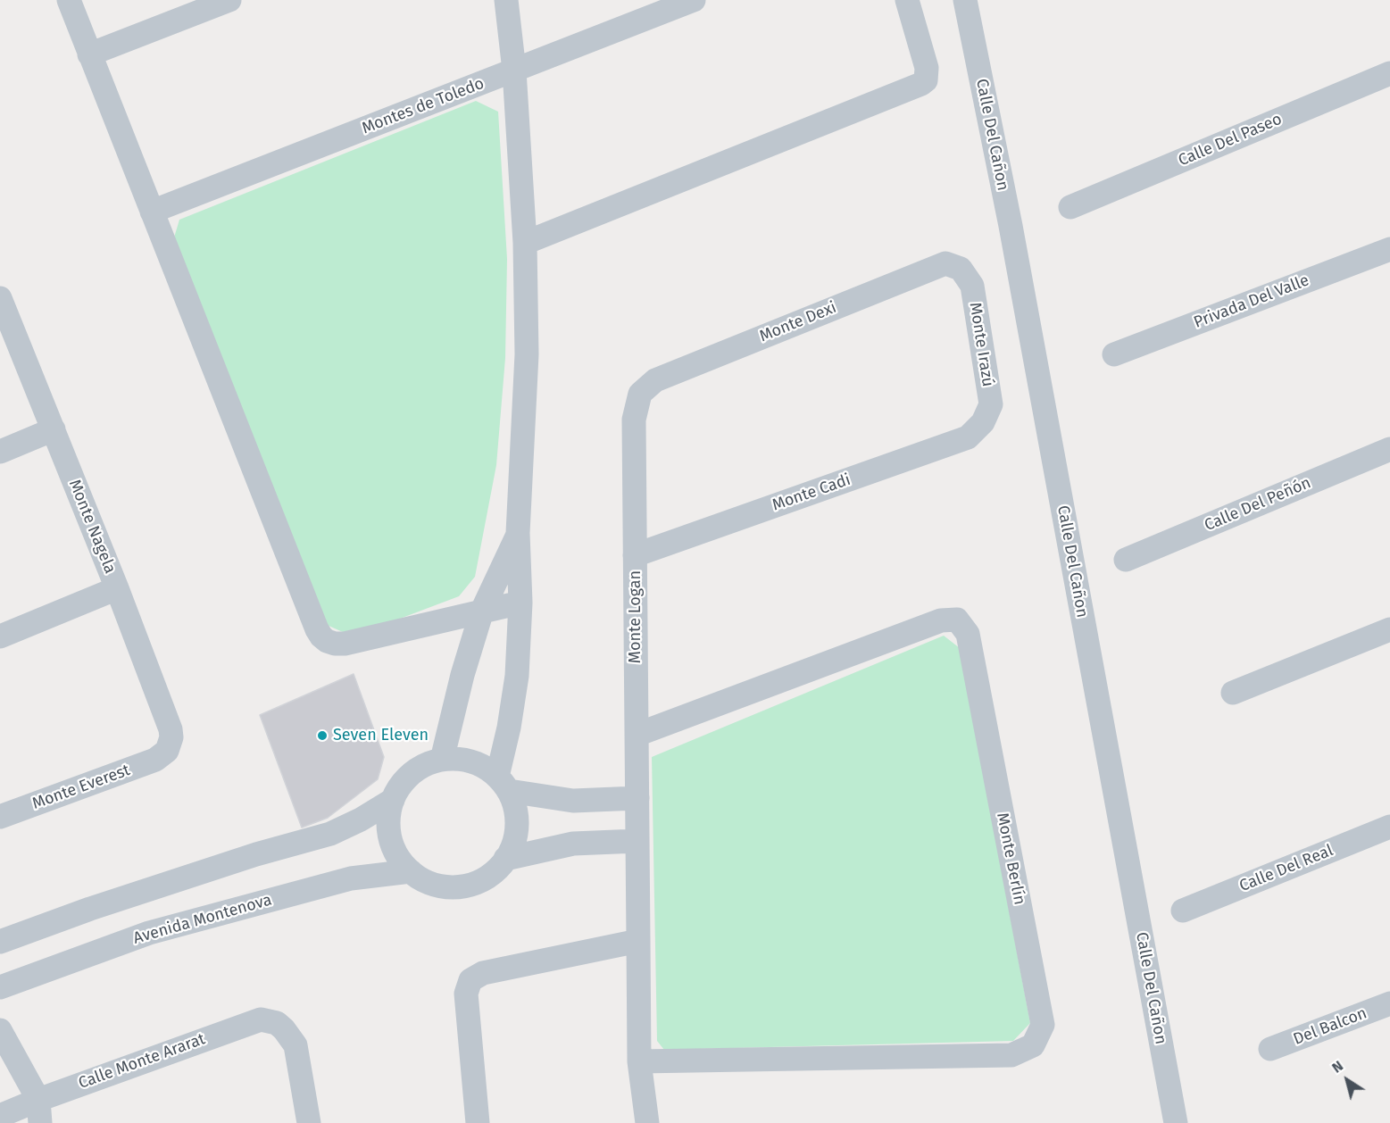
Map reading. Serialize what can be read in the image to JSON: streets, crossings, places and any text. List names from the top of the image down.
{
  "streets": {
    "street": [
      "Montes de Toledo",
      "Calle Del Cañon",
      "Calle Del Paseo",
      "Privada Del Valle",
      "Monte Dexi",
      "Monte Irazú",
      "Monte Cadi",
      "Calle Del Peñón",
      "Monte Nagela",
      "Monte Logan",
      "Monte Everest",
      "Monte Berlín",
      "Calle Del Real",
      "Avenida Montenova",
      "Del Balcon",
      "Calle Monte Ararat"
    ]
  },
  "crossings": [
    ["Monte Dexi", "Monte Irazú"],
    ["Monte Dexi", "Monte Logan"],
    ["Monte Irazú", "Monte Cadi"],
    ["Monte Cadi", "Monte Logan"],
    ["Monte Nagela", "Monte Everest"],
    ["Monte Logan", "Monte Berlín"]
  ],
  "places": ["Seven Eleven"],
  "north": "top left"
}
